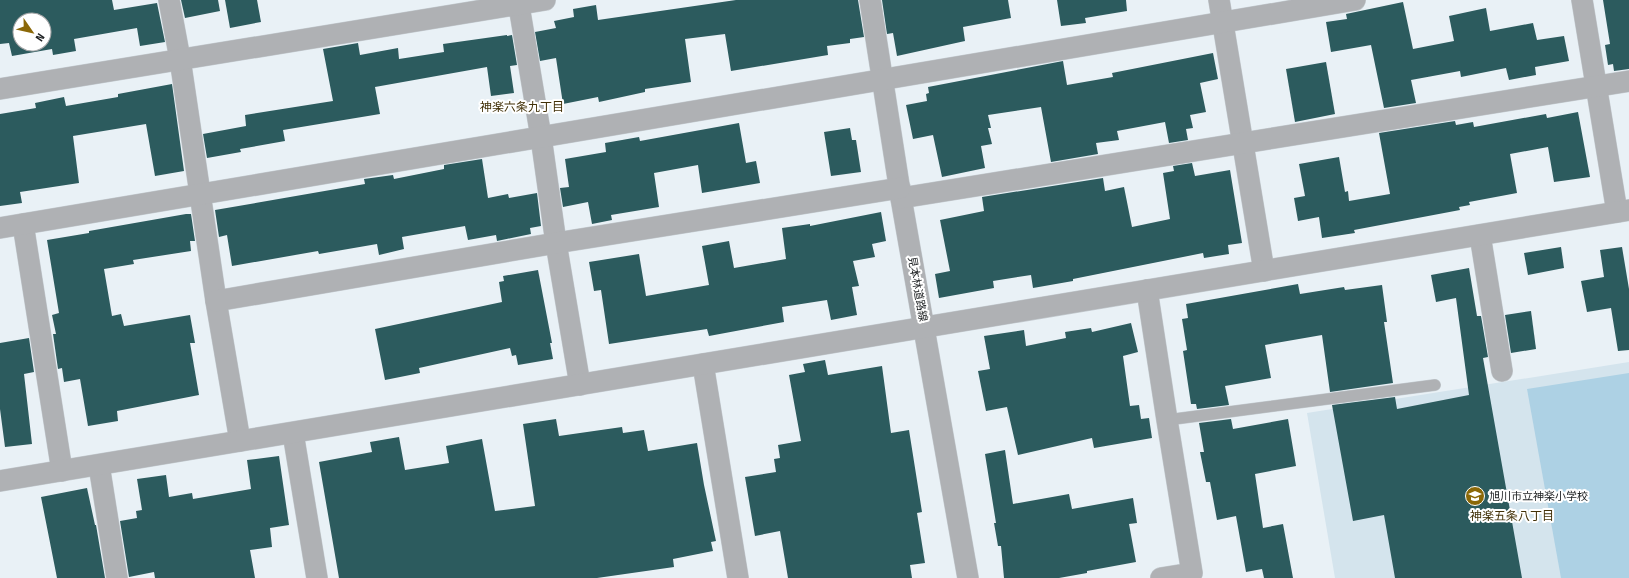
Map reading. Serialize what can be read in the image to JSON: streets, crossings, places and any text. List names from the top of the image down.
{
  "streets": {
    "street": ["見本林道路線"]
  },
  "districts": ["神楽六条九丁目", "神楽五条八丁目"],
  "places": {
    "school or university": ["旭川市立神楽小学校"]
  },
  "north": "bottom right"
}
